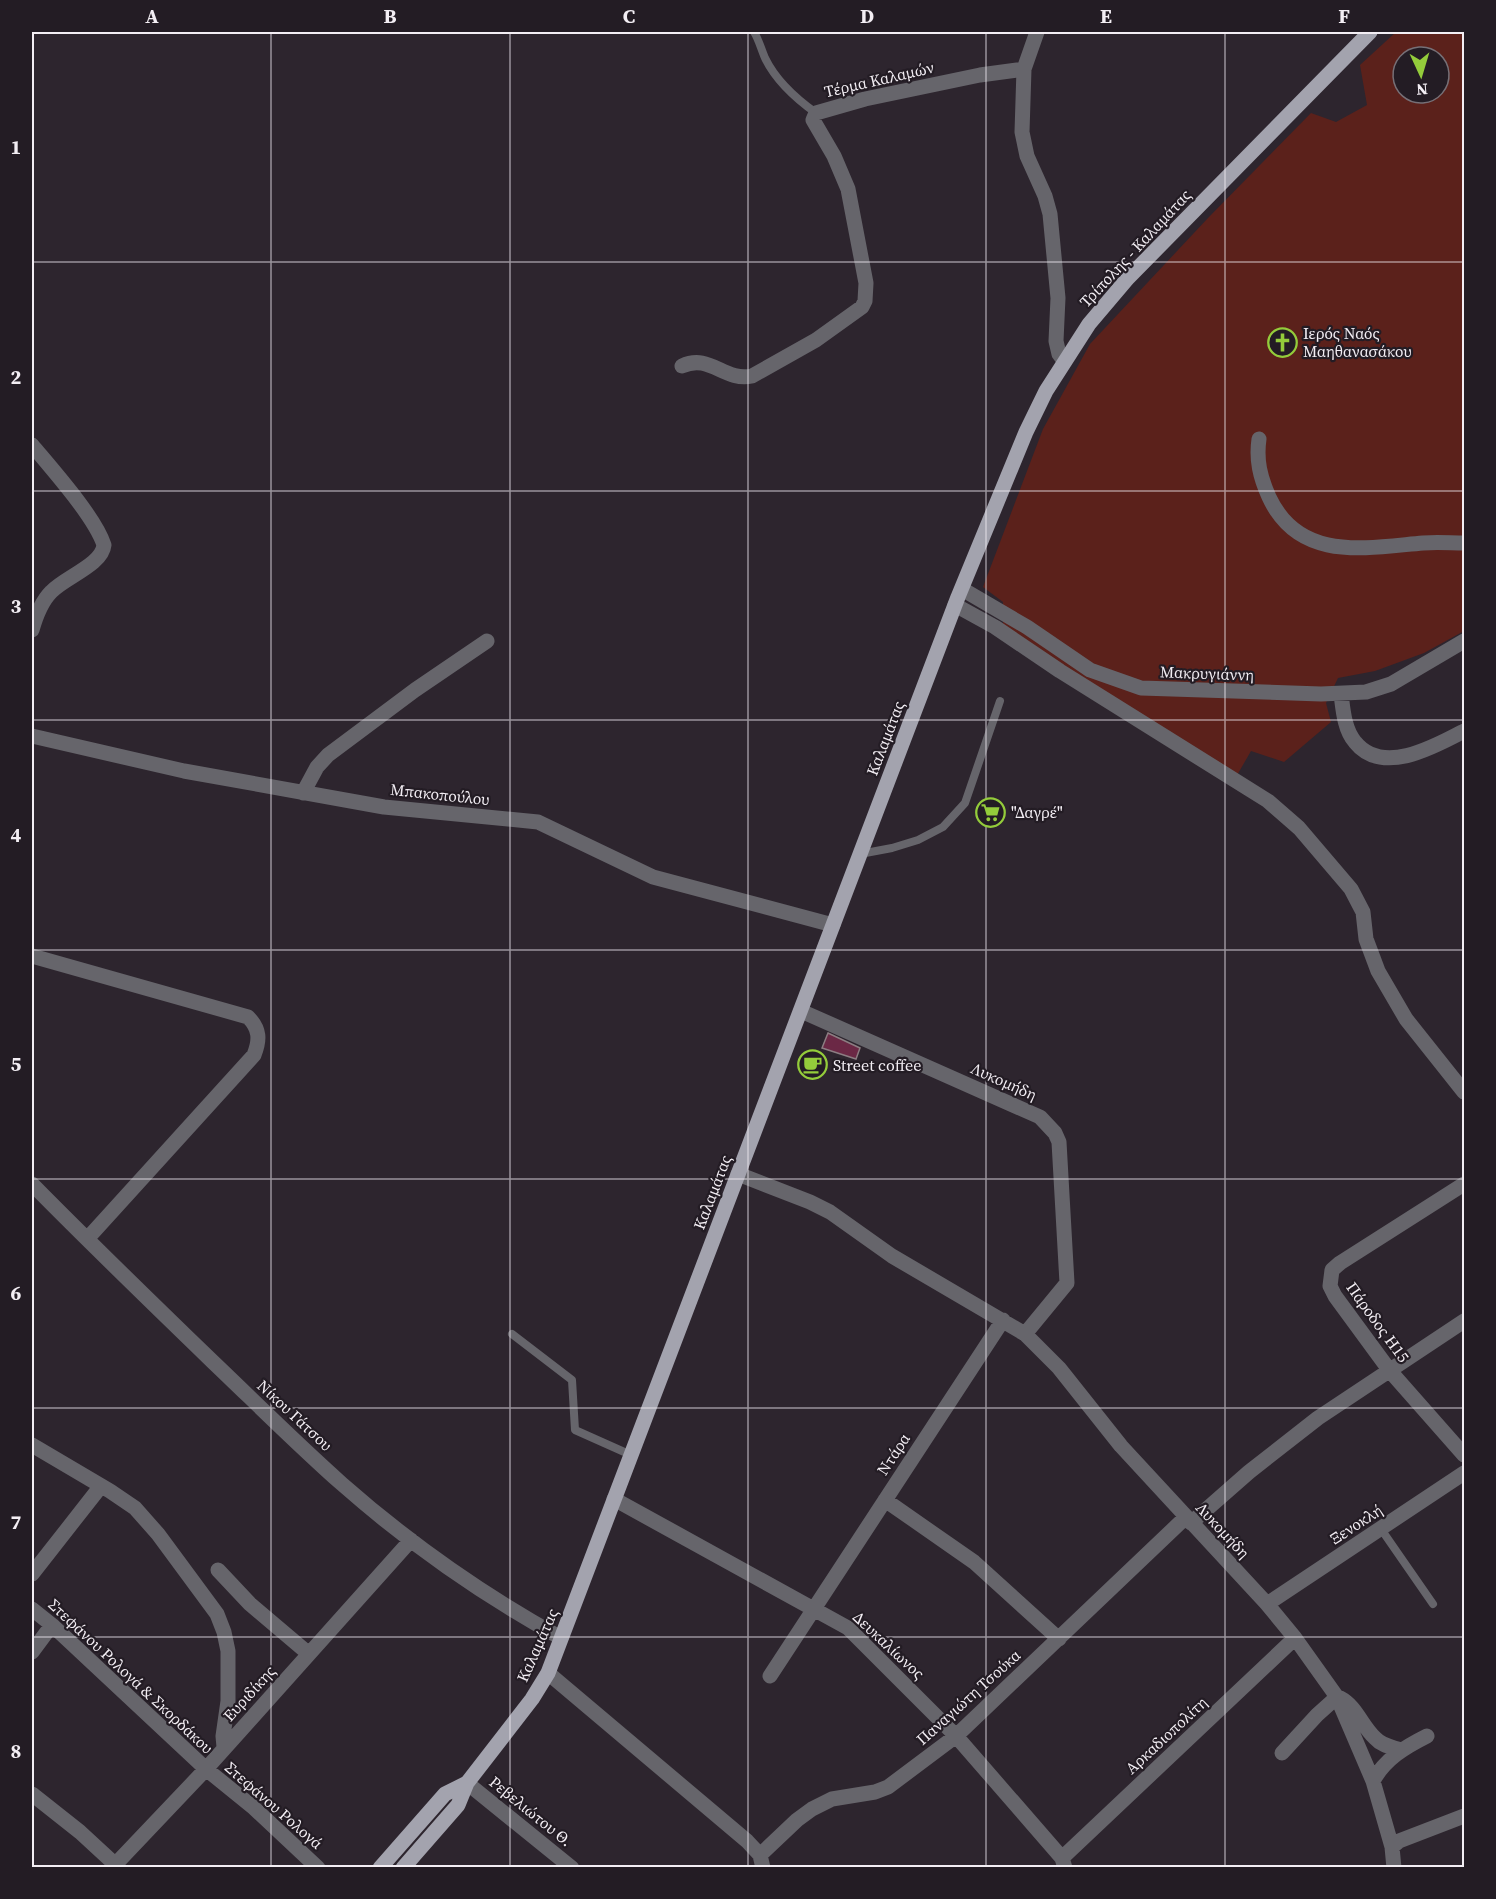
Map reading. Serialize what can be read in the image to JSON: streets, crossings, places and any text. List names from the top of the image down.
{
  "streets": {
    "main road": ["Τρίπολης - Καλαμάτας", "Καλαμάτας"],
    "street": [
      "Τέρμα Καλαμών",
      "Μακρυγιάννη",
      "Μπακοπούλου",
      "Λυκομήδη",
      "Πάροδος Η15",
      "Νίκου Γάτσου",
      "Ντάρα",
      "Ξενοκλή",
      "Δευκαλίωνος",
      "Στεφάνου Ρολογά & Σκορδάκου",
      "Ευριδίκης",
      "Παναγιώτη Τσούκα",
      "Αρκαδιοπολίτη",
      "Στεφάνου Ρολογά",
      "Ρεβελιώτου Θ."
    ]
  },
  "crossings": [
    ["Τρίπολης - Καλαμάτας", "Μακρυγιάννη"],
    ["Τρίπολης - Καλαμάτας", "Καλαμάτας"],
    ["Μακρυγιάννη", "Καλαμάτας"],
    ["Καλαμάτας", "Μπακοπούλου"],
    ["Καλαμάτας", "Λυκομήδη"],
    ["Καλαμάτας", "Νίκου Γάτσου"],
    ["Καλαμάτας", "Δευκαλίωνος"],
    ["Καλαμάτας", "Ρεβελιώτου Θ."],
    ["Λυκομήδη", "Ντάρα"],
    ["Λυκομήδη", "Ξενοκλή"],
    ["Λυκομήδη", "Παναγιώτη Τσούκα"],
    ["Λυκομήδη", "Αρκαδιοπολίτη"],
    ["Πάροδος Η15", "Παναγιώτη Τσούκα"],
    ["Νίκου Γάτσου", "Ευριδίκης"],
    ["Ντάρα", "Δευκαλίωνος"],
    ["Δευκαλίωνος", "Παναγιώτη Τσούκα"],
    ["Δευκαλίωνος", "Αρκαδιοπολίτη"],
    ["Στεφάνου Ρολογά & Σκορδάκου", "Ευριδίκης"],
    ["Στεφάνου Ρολογά & Σκορδάκου", "Στεφάνου Ρολογά"],
    ["Ευριδίκης", "Στεφάνου Ρολογά"]
  ],
  "places": {
    "church": ["Ιερός Ναός Μαηθανασάκου"],
    "supermarket": ["\"Δαγρέ\""],
    "cafe": ["Street coffee"]
  },
  "north": "bottom",
  "grid": {
    "columns": [
      "A",
      "B",
      "C",
      "D",
      "E",
      "F"
    ],
    "rows": [
      "1",
      "2",
      "3",
      "4",
      "5",
      "6",
      "7",
      "8"
    ]
  }
}
